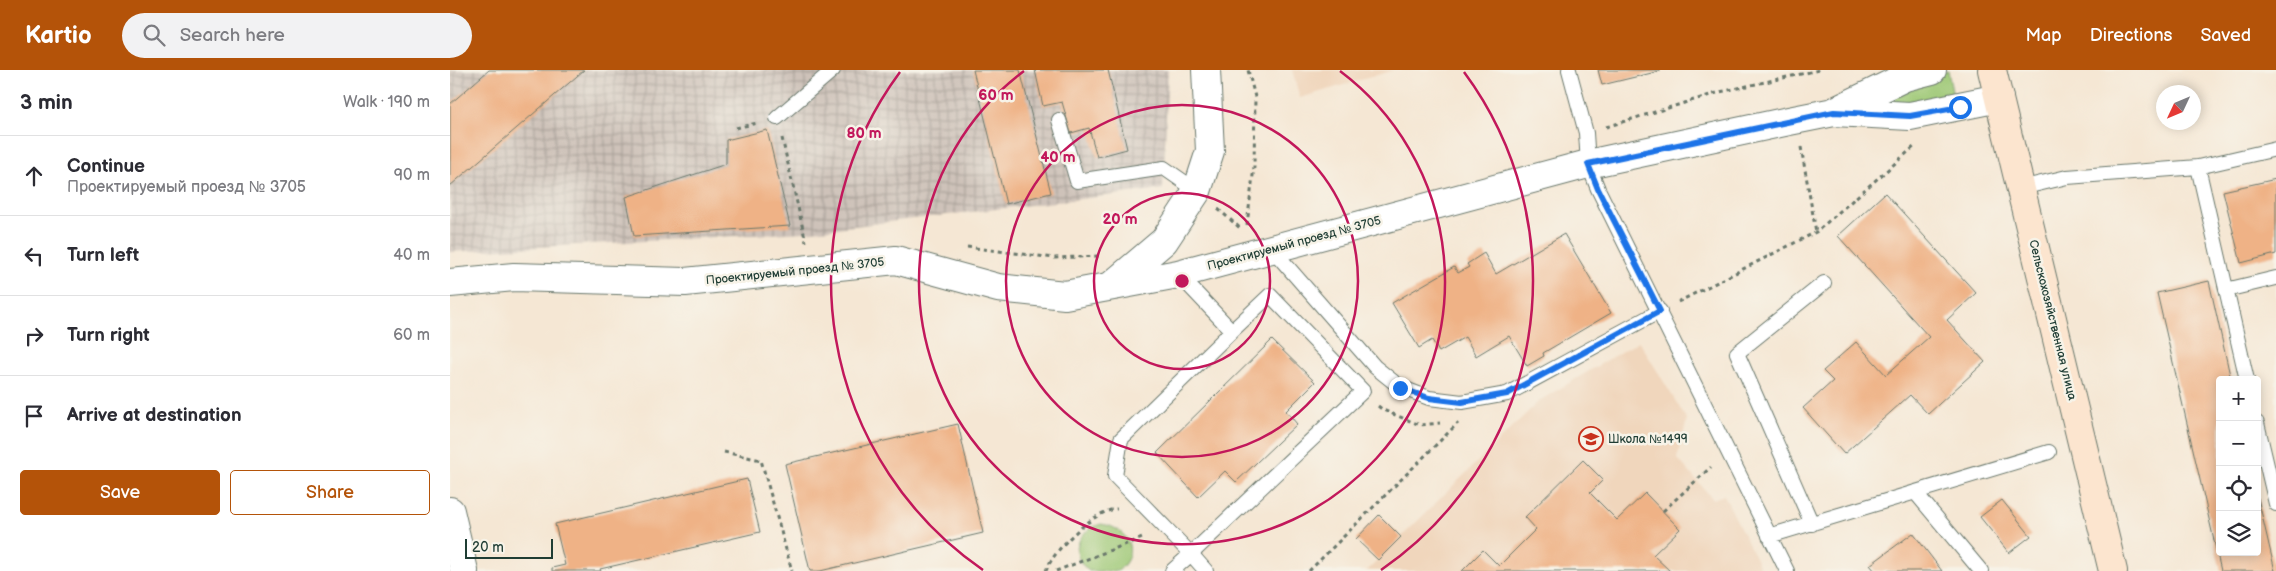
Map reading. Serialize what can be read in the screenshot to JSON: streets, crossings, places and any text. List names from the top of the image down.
{
  "streets": {
    "main road": ["Сельскохозяйственная улица"],
    "street": ["Проектируемый проезд № 3705"]
  },
  "crossings": [
    ["Проектируемый проезд № 3705", "Сельскохозяйственная улица"]
  ],
  "places": {
    "school or university": ["Школа №1499"]
  },
  "scale_bar": "20 m",
  "north": "bottom left",
  "page": {
    "header": "Kartio",
    "search": "Search here",
    "nav": ["Map", "Directions", "Saved"],
    "heading": ["3 min", "Walk · 190 m"],
    "list": [
      ["Continue", "Проектируемый проезд № 3705", "90 m"],
      ["Turn left", "40 m"],
      ["Turn right", "60 m"],
      "Arrive at destination"
    ],
    "map_buttons": ["+", "−"],
    "buttons": ["Save", "Share"],
    "scale": "20 m"
  },
  "rings": [
    "60 m",
    "80 m",
    "40 m",
    "20 m"
  ]
}
